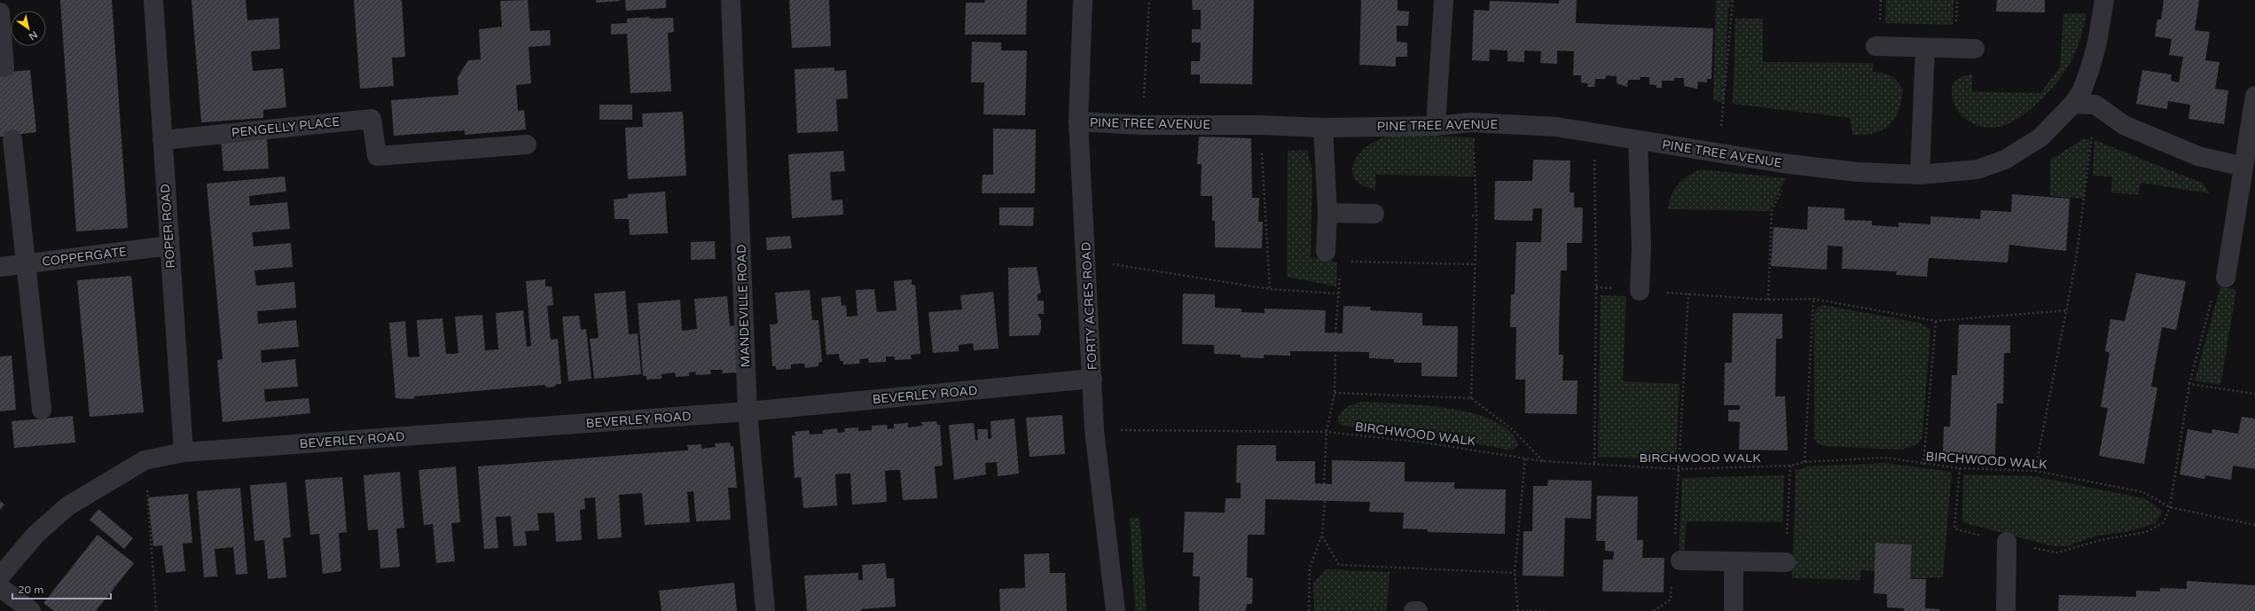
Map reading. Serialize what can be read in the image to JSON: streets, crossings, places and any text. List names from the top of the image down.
{
  "streets": {
    "street": [
      "PINE TREE AVENUE",
      "PENGELLY PLACE",
      "ROPER ROAD",
      "COPPERGATE",
      "MANDEVILLE ROAD",
      "FORTY ACRES ROAD",
      "BEVERLEY ROAD"
    ],
    "path": ["BIRCHWOOD WALK"]
  },
  "crossings": [
    ["PINE TREE AVENUE", "FORTY ACRES ROAD"],
    ["PENGELLY PLACE", "ROPER ROAD"],
    ["ROPER ROAD", "COPPERGATE"],
    ["ROPER ROAD", "BEVERLEY ROAD"],
    ["MANDEVILLE ROAD", "BEVERLEY ROAD"],
    ["FORTY ACRES ROAD", "BEVERLEY ROAD"],
    ["FORTY ACRES ROAD", "BIRCHWOOD WALK"]
  ],
  "scale_bar": "20 m",
  "north": "bottom right"
}
